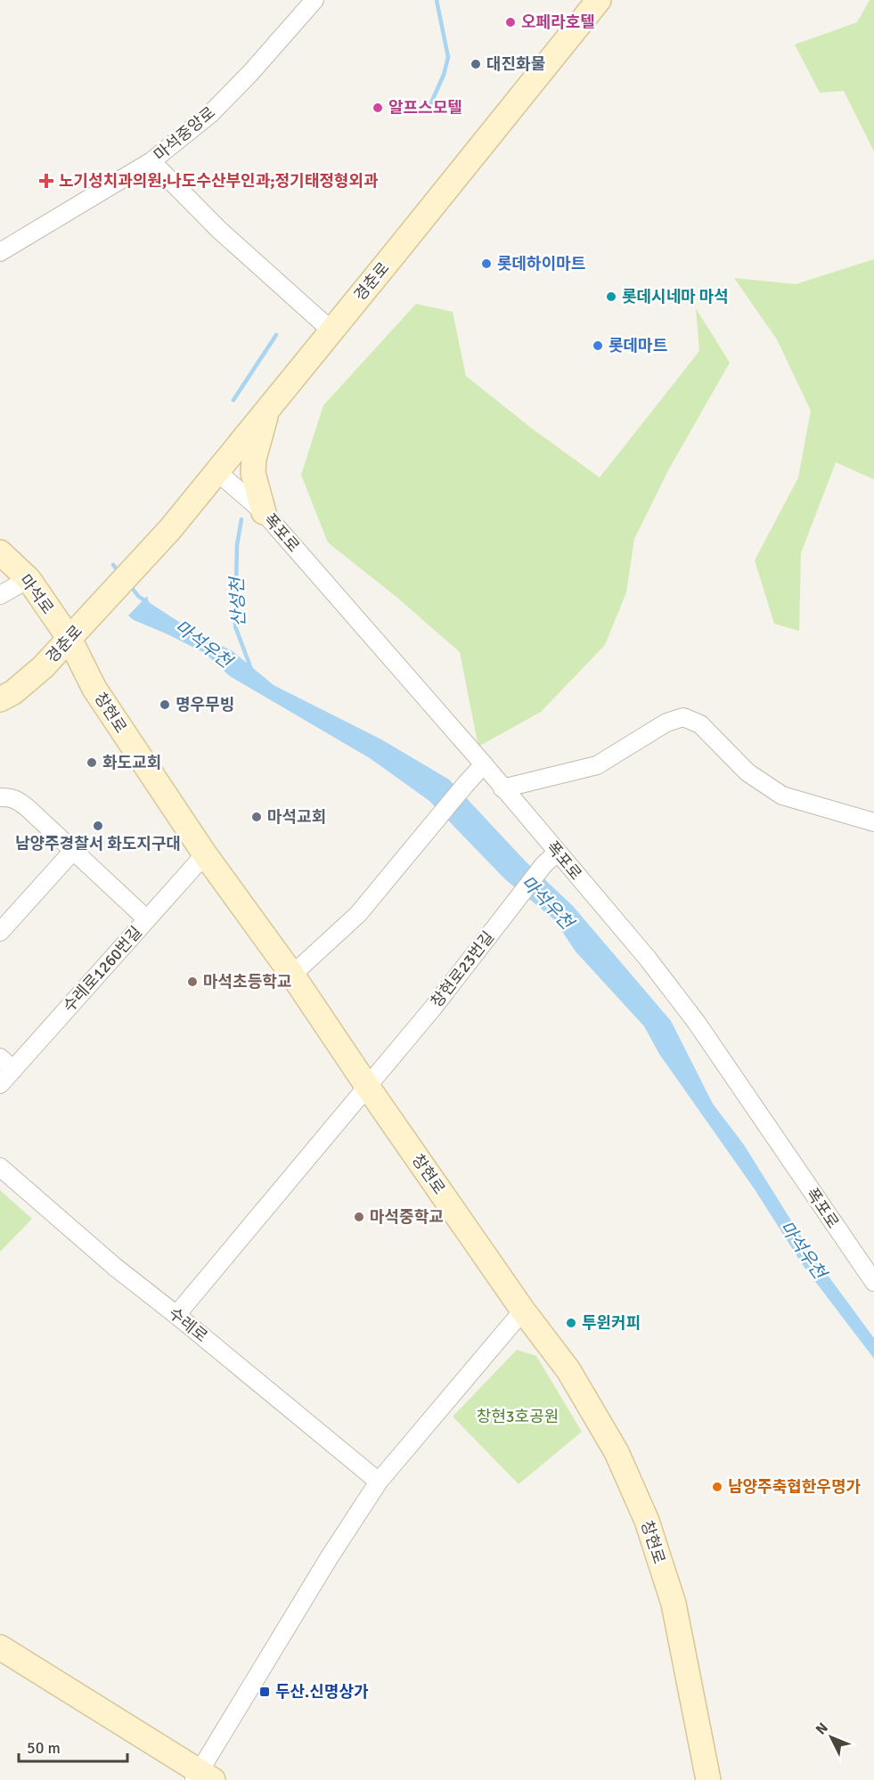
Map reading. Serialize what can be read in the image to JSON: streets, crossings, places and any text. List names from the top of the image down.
{
  "streets": {
    "main road": ["경춘로", "마석로", "창현로"],
    "street": [
      "마석중앙로",
      "폭포로",
      "수레로1260번길",
      "창현로23번길",
      "수레로"
    ]
  },
  "crossings": [
    ["경춘로", "폭포로"],
    ["경춘로", "마석로"],
    ["경춘로", "창현로"],
    ["폭포로", "창현로23번길"],
    ["마석로", "창현로"],
    ["창현로", "수레로1260번길"],
    ["창현로", "창현로23번길"],
    ["창현로23번길", "수레로"]
  ],
  "water": ["산성천", "마석우천"],
  "parks": ["창현3호공원"],
  "places": {
    "other": [
      "오페라호텔",
      "대진화물",
      "알프스모텔",
      "롯데하이마트",
      "롯데시네마 마석",
      "롯데마트",
      "명우무빙",
      "화도교회",
      "마석교회",
      "남양주경찰서 화도지구대",
      "마석초등학교",
      "마석중학교",
      "투윈커피",
      "남양주축협한우명가"
    ],
    "health": ["노기성치과의원;나도수산부인과;정기태정형외과"],
    "transit": ["두산.신명상가"]
  },
  "scale_bar": "50 m",
  "north": "top left"
}
